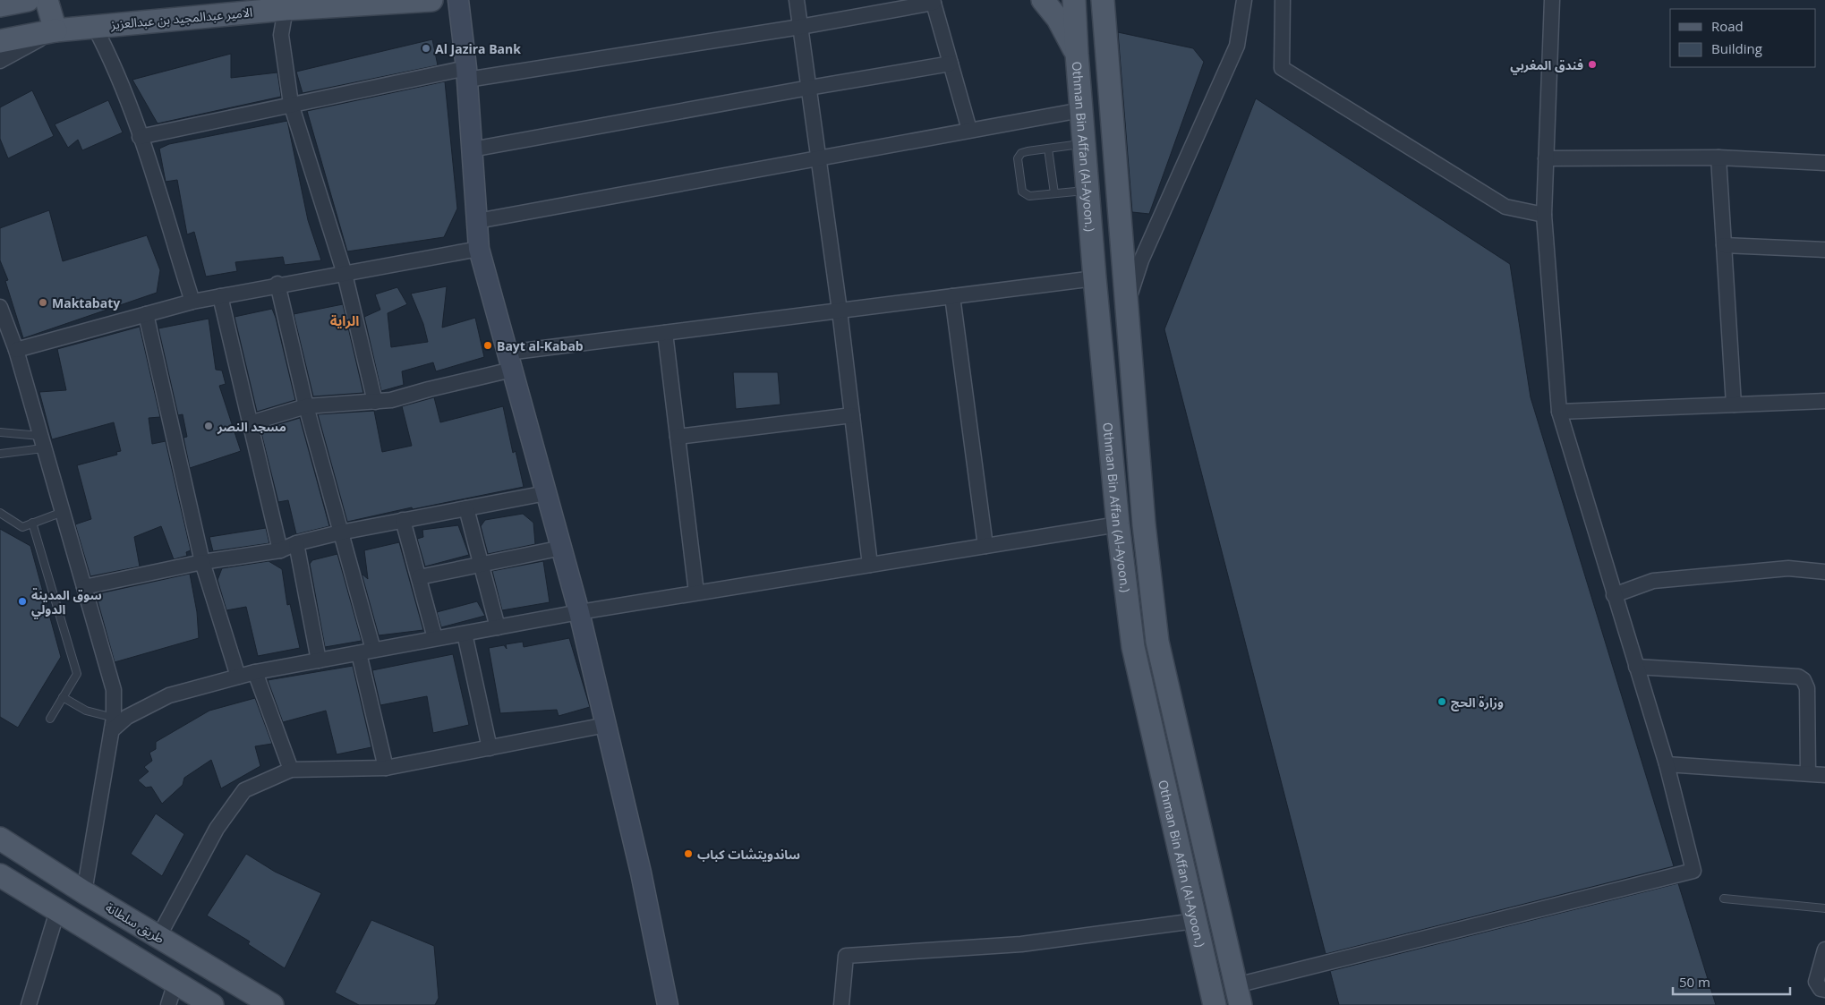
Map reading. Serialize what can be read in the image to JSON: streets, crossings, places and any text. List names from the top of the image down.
{
  "streets": {
    "main road": ["الامير عبدالمجيد بن عبدالعزيز", "Othman Bin Affan (Al-Ayoon.)", "طريق سلطانة"]
  },
  "districts": ["الراية"],
  "places": [
    "Al Jazira Bank",
    "فندق المغربي",
    "Maktabaty",
    "Bayt al-Kabab",
    "مسجد النصر",
    "سوق المدينة الدولي",
    "وزارة الحج",
    "ساندويتشات كباب"
  ],
  "legend": ["Road", "Building"],
  "scale_bar": "50 m"
}
